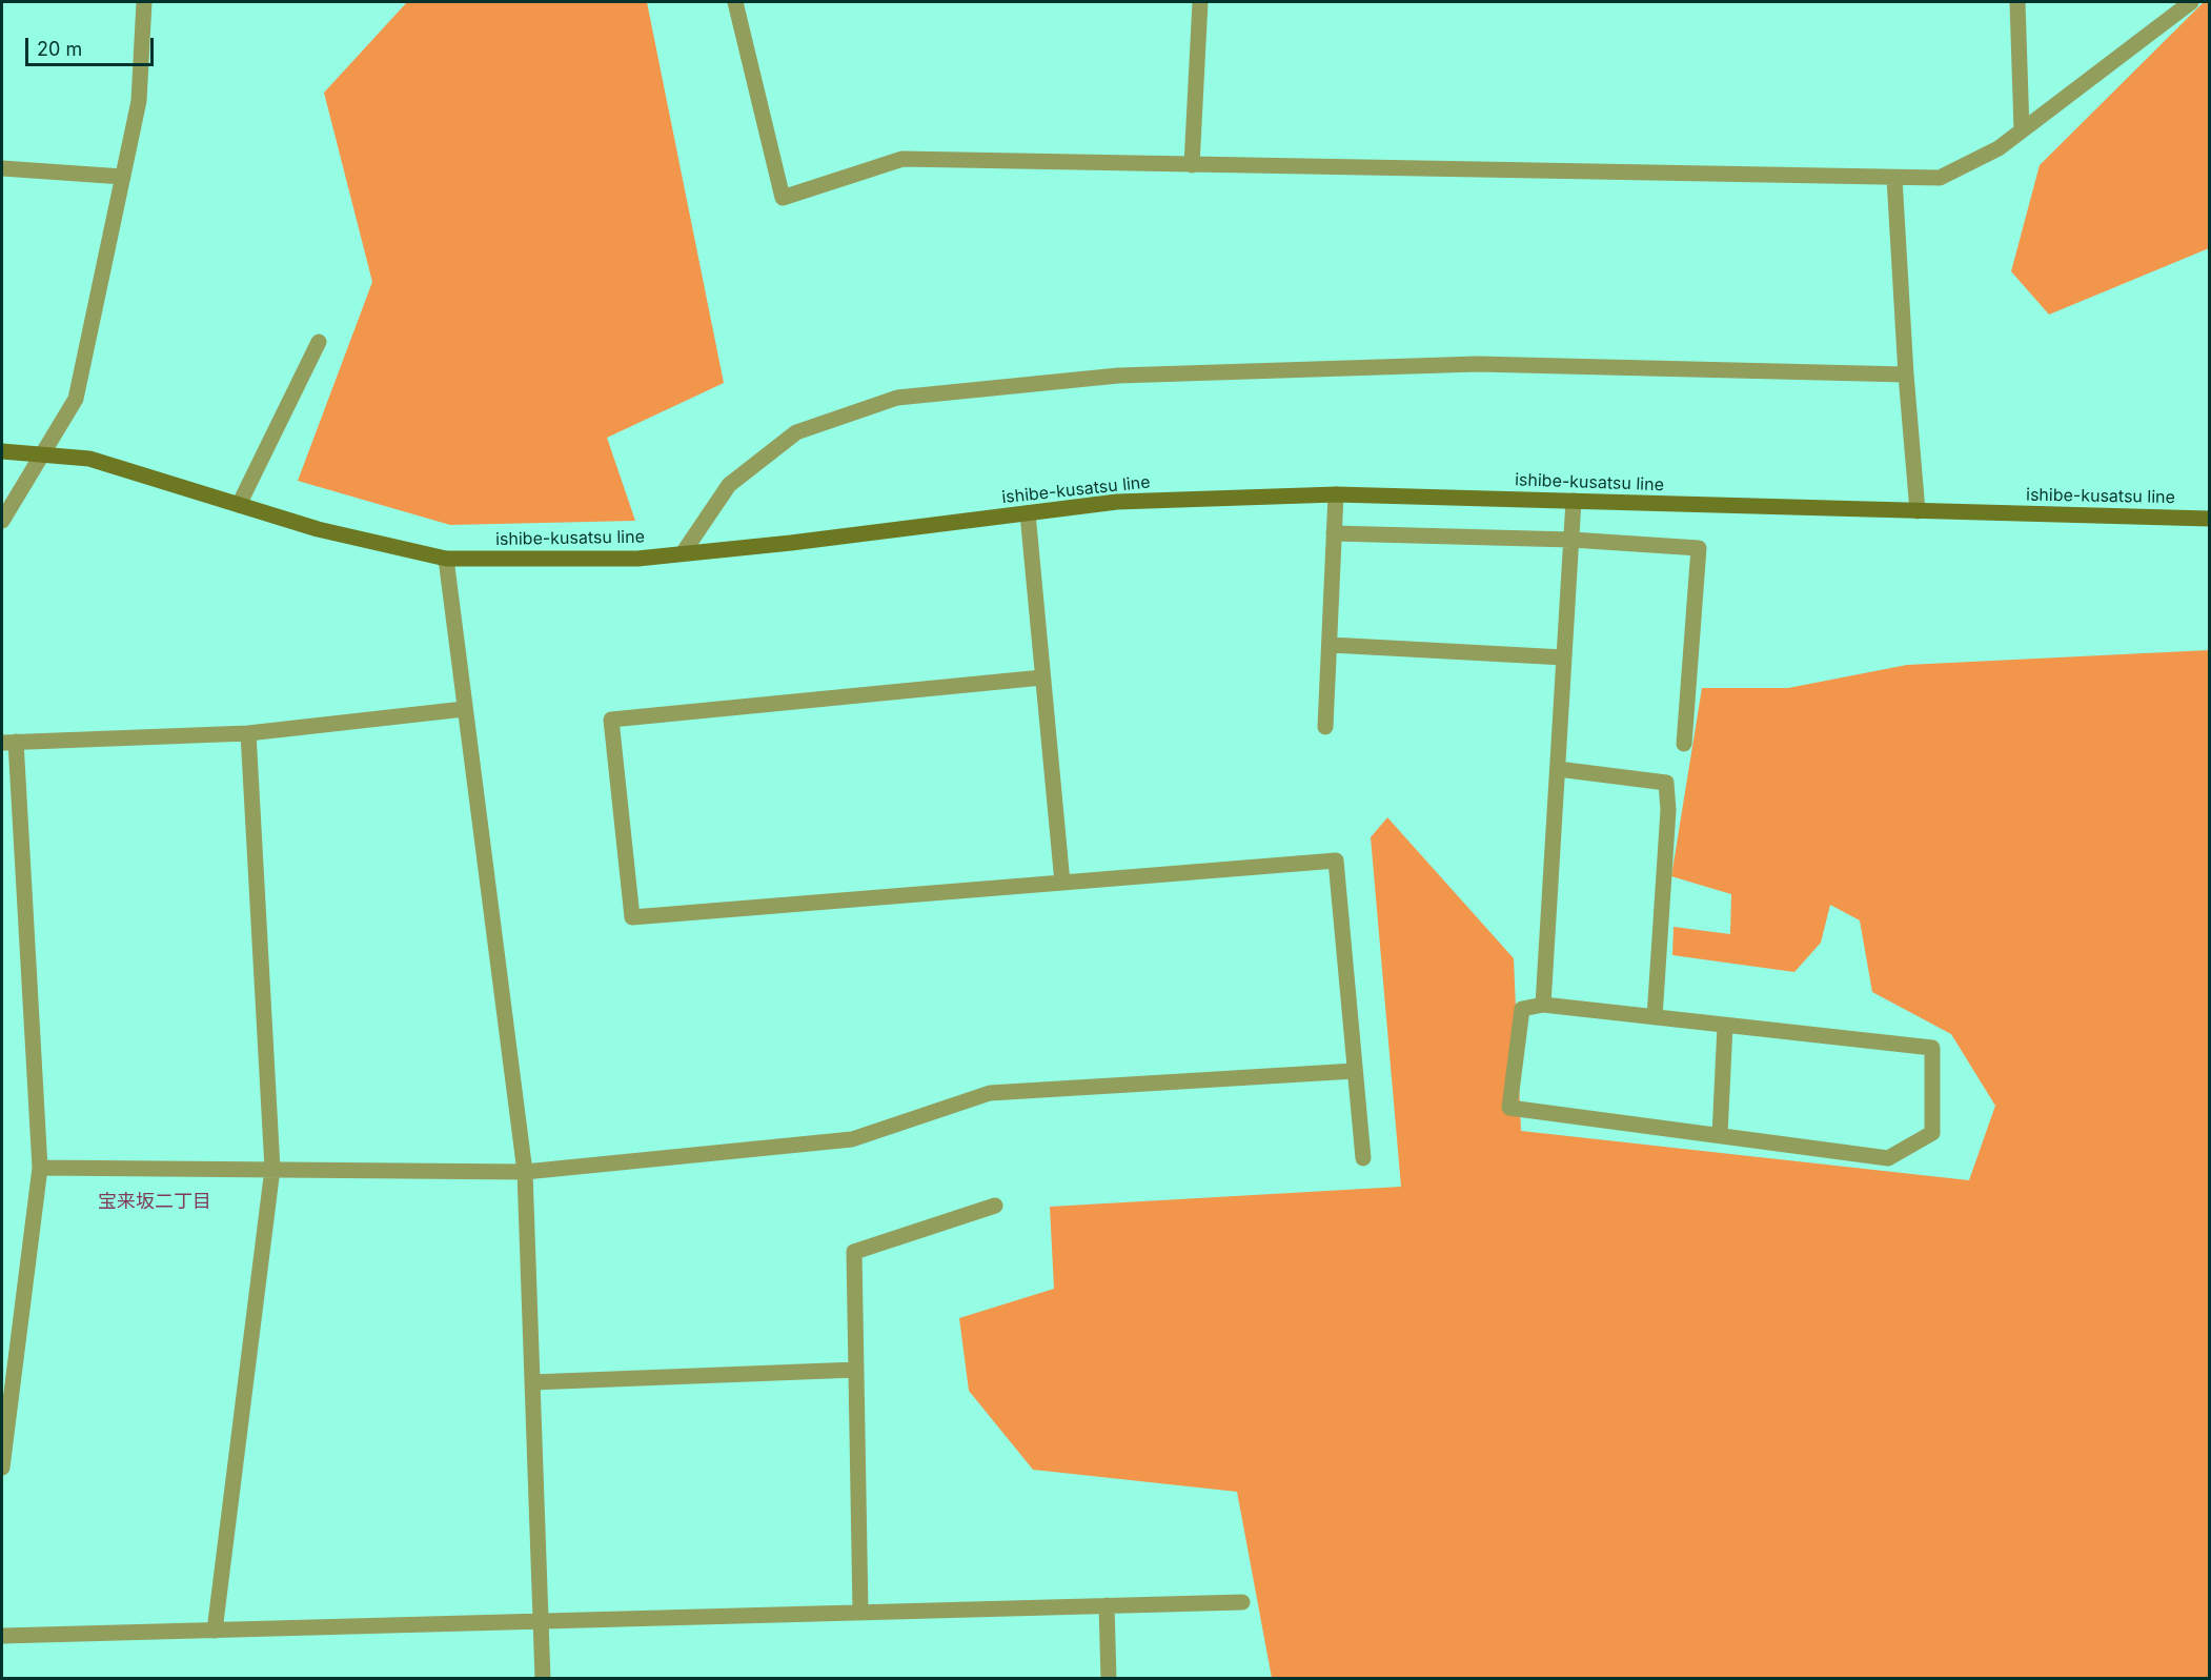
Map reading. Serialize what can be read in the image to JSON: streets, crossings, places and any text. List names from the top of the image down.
{
  "streets": {
    "main road": ["ishibe-kusatsu line"]
  },
  "districts": ["宝来坂二丁目"],
  "scale_bar": "20 m"
}
